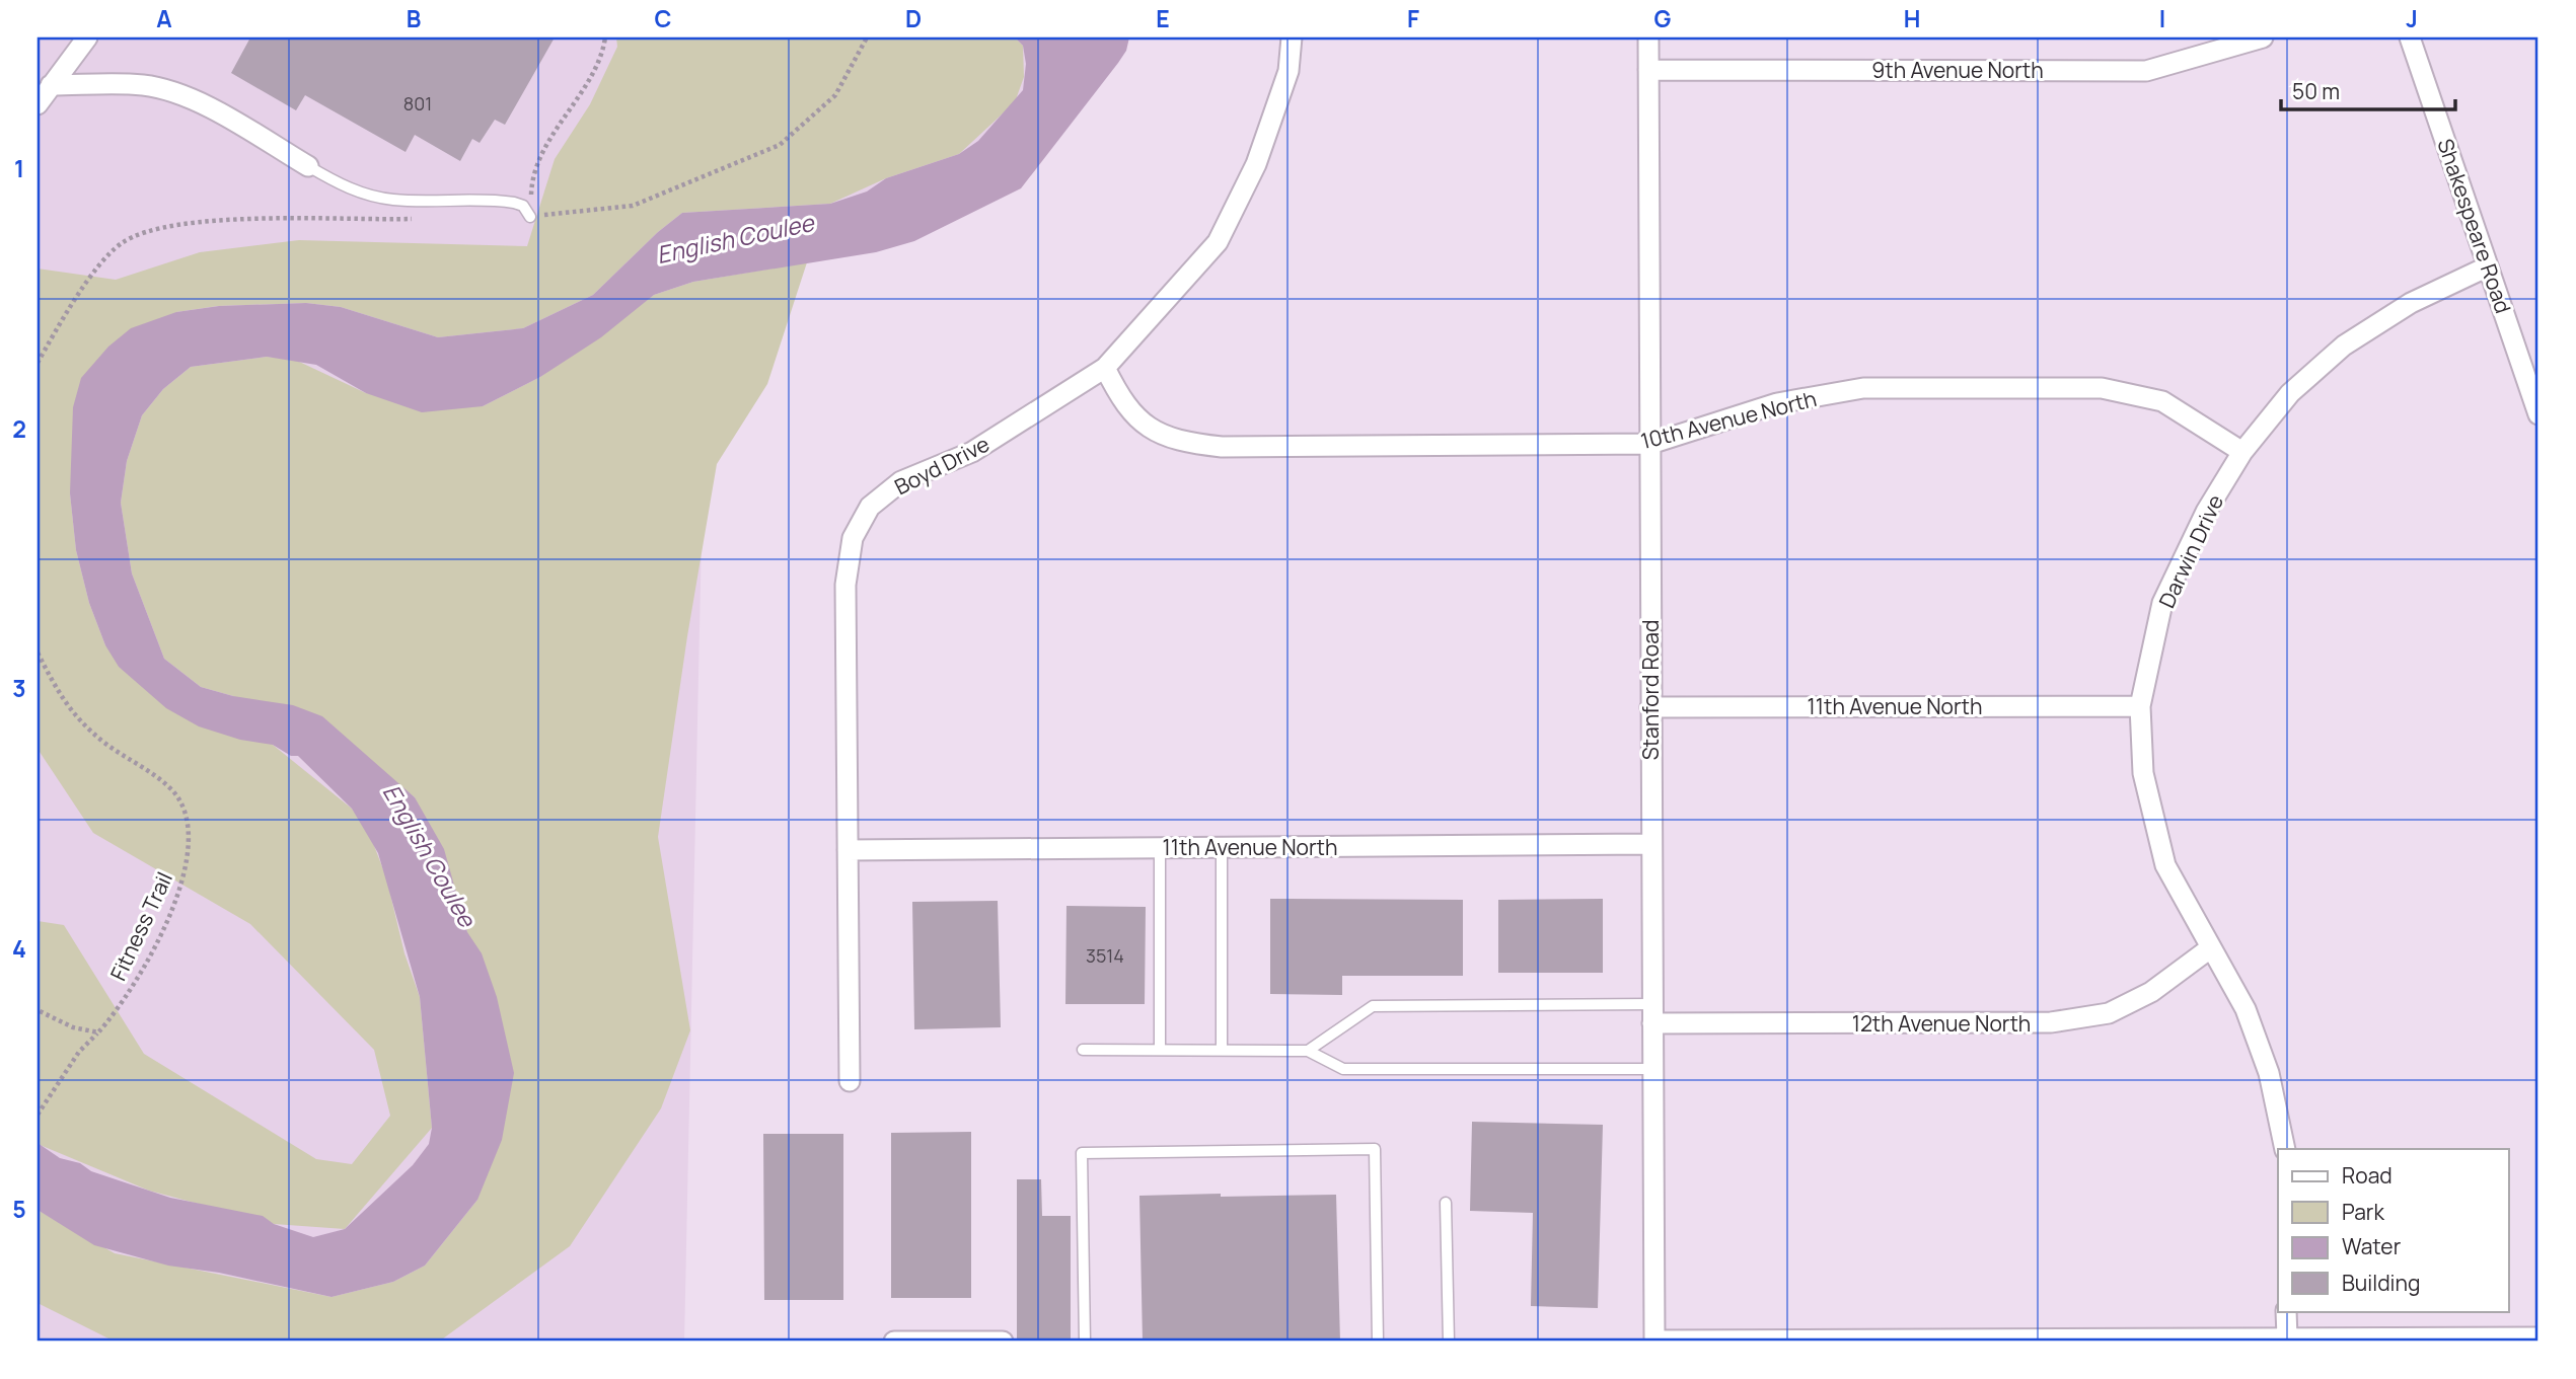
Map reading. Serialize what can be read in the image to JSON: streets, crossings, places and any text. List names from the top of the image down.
{
  "streets": {
    "street": [
      "9th Avenue North",
      "Shakespeare Road",
      "10th Avenue North",
      "Boyd Drive",
      "Darwin Drive",
      "Stanford Road",
      "11th Avenue North",
      "12th Avenue North"
    ],
    "path": ["Fitness Trail"]
  },
  "crossings": [
    ["9th Avenue North", "Stanford Road"],
    ["Shakespeare Road", "Darwin Drive"],
    ["10th Avenue North", "Boyd Drive"],
    ["10th Avenue North", "Darwin Drive"],
    ["10th Avenue North", "Stanford Road"],
    ["Boyd Drive", "11th Avenue North"],
    ["Darwin Drive", "11th Avenue North"],
    ["Darwin Drive", "12th Avenue North"],
    ["Stanford Road", "11th Avenue North"],
    ["Stanford Road", "12th Avenue North"]
  ],
  "water": ["English Coulee"],
  "house_numbers": ["801", "3514"],
  "legend": [
    "Road",
    "Park",
    "Water",
    "Building"
  ],
  "scale_bar": "50 m",
  "grid": {
    "columns": [
      "A",
      "B",
      "C",
      "D",
      "E",
      "F",
      "G",
      "H",
      "I",
      "J"
    ],
    "rows": [
      "1",
      "2",
      "3",
      "4",
      "5"
    ]
  }
}
